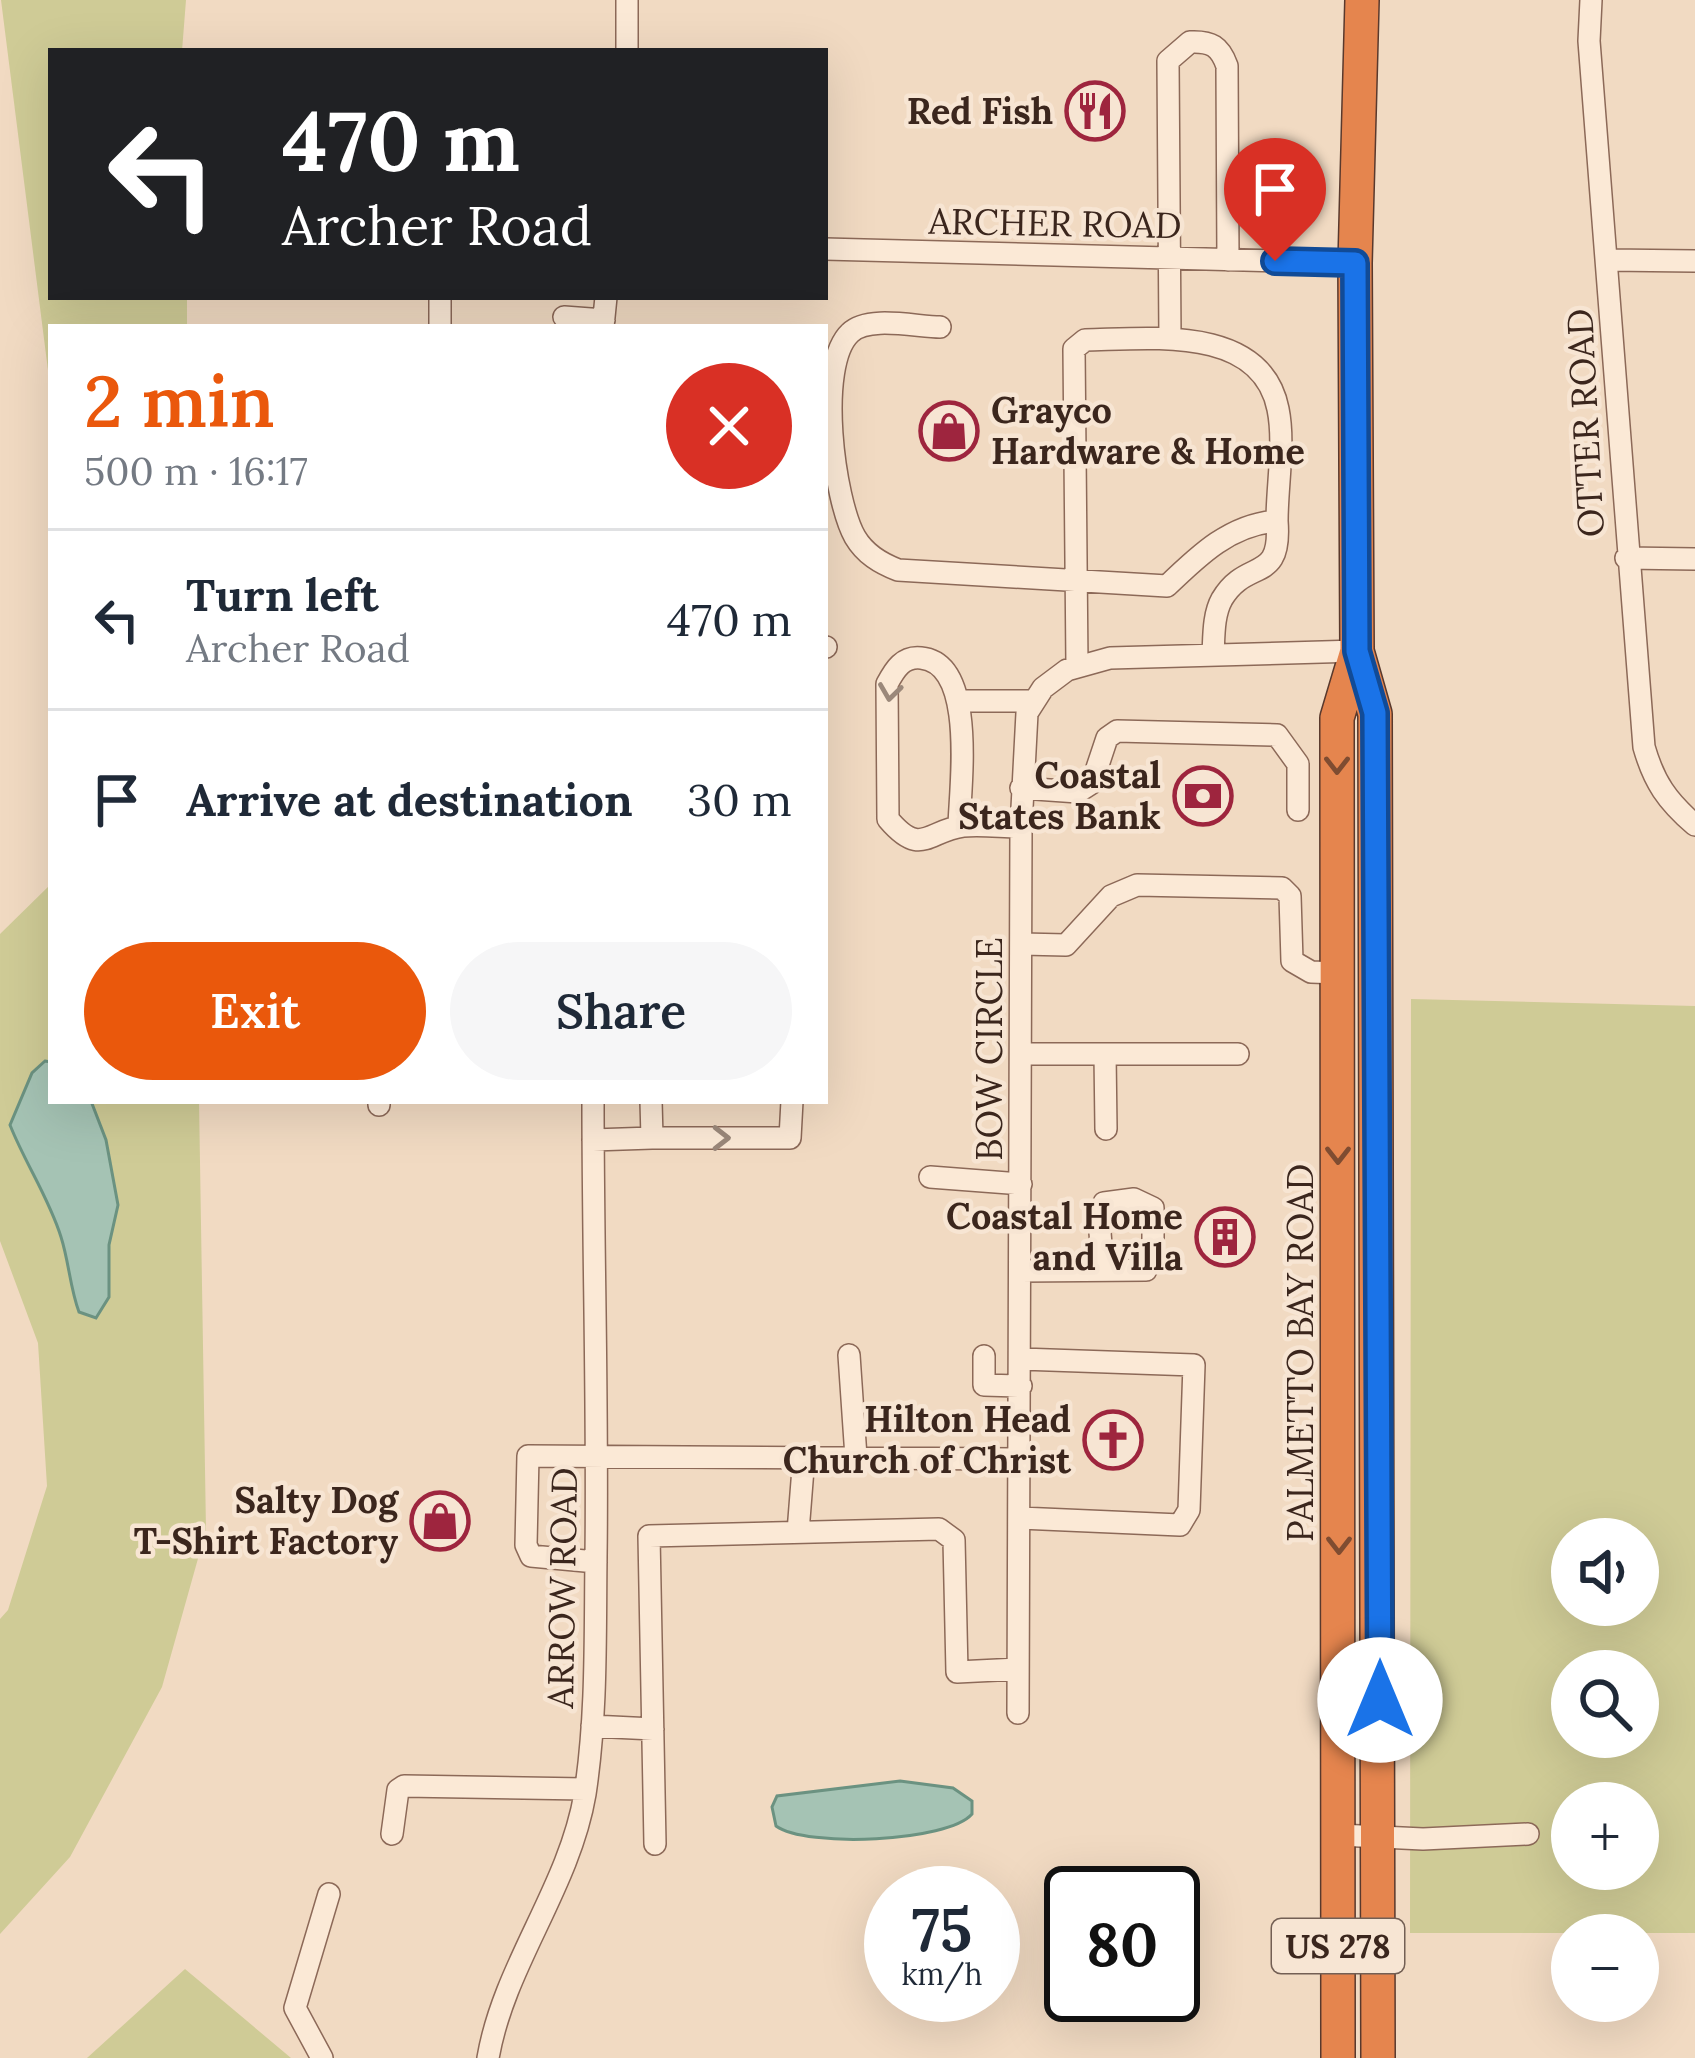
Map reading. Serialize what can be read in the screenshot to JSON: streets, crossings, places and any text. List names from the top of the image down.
{
  "streets": {
    "highway": ["PALMETTO BAY ROAD", "US 278"],
    "street": [
      "ARCHER ROAD",
      "OTTER ROAD",
      "BOW CIRCLE",
      "ARROW ROAD"
    ]
  },
  "crossings": [
    ["ARCHER ROAD", "PALMETTO BAY ROAD"]
  ],
  "places": {
    "restaurant": ["Red Fish"],
    "shop": ["Grayco Hardware & Home", "Salty Dog T-Shirt Factory"],
    "bank": ["Coastal States Bank"],
    "building": ["Coastal Home and Villa"],
    "church": ["Hilton Head Church of Christ"]
  },
  "page": {
    "turn": ["470 m", "Archer Road"],
    "heading": ["2 min", "500 m · 16:17"],
    "list": [
      {
        "name": "Turn left",
        "note": "Archer Road",
        "value": "470 m"
      },
      {
        "name": "Arrive at destination",
        "value": "30 m"
      }
    ],
    "buttons": ["Exit", "Share"],
    "map_buttons": ["+", "−"],
    "speed": "75 km/h",
    "limit": "80"
  }
}
